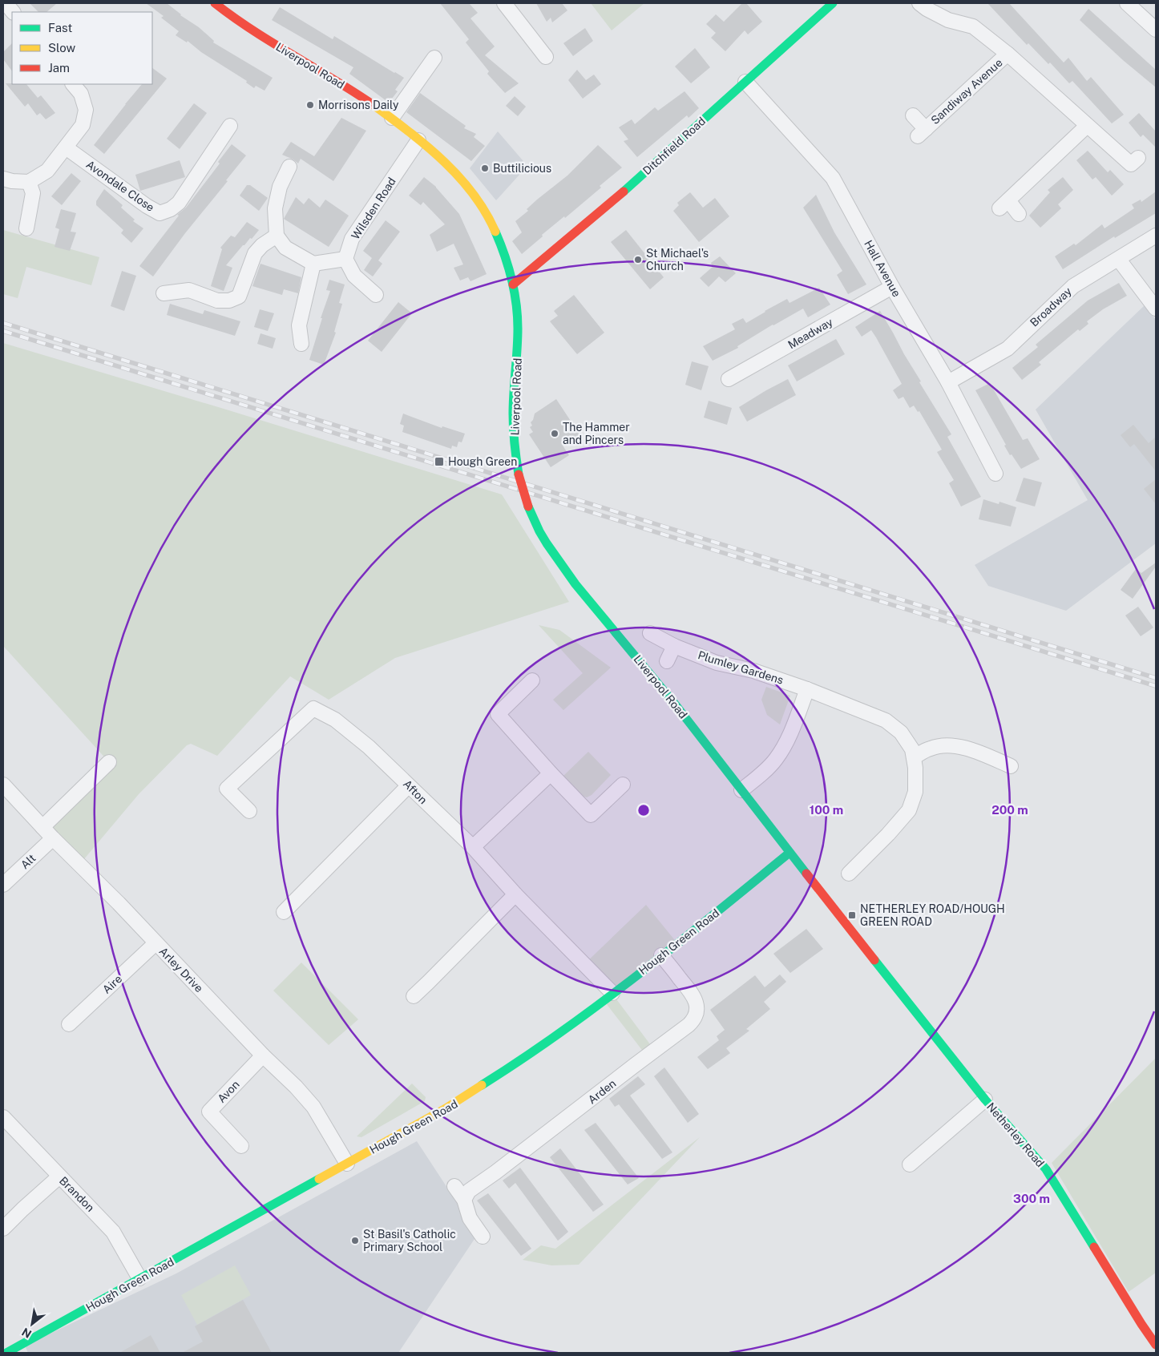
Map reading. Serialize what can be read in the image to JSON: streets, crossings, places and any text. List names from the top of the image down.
{
  "streets": {
    "main road": [
      "Liverpool Road",
      "Ditchfield Road",
      "Hough Green Road",
      "Netherley Road"
    ],
    "street": [
      "Sandiway Avenue",
      "Avondale Close",
      "Wilsden Road",
      "Hall Avenue",
      "Broadway",
      "Meadway",
      "Plumley Gardens",
      "Afton",
      "Alt",
      "Arley Drive",
      "Aire",
      "Avon",
      "Arden",
      "Brandon"
    ]
  },
  "crossings": [
    ["Liverpool Road", "Ditchfield Road"],
    ["Liverpool Road", "Wilsden Road"],
    ["Liverpool Road", "Hough Green Road"],
    ["Liverpool Road", "Netherley Road"],
    ["Ditchfield Road", "Hall Avenue"],
    ["Hall Avenue", "Broadway"],
    ["Hall Avenue", "Meadway"],
    ["Afton", "Hough Green Road"],
    ["Alt", "Arley Drive"],
    ["Hough Green Road", "Arley Drive"],
    ["Hough Green Road", "Arden"],
    ["Hough Green Road", "Brandon"],
    ["Arley Drive", "Aire"],
    ["Arley Drive", "Avon"]
  ],
  "places": {
    "other": [
      "Morrisons Daily",
      "Buttilicious",
      "St Michael's Church",
      "The Hammer and Pincers",
      "St Basil's Catholic Primary School"
    ],
    "transit": ["Hough Green", "NETHERLEY ROAD/HOUGH GREEN ROAD"]
  },
  "legend": ["Fast", "Slow", "Jam"],
  "north": "bottom left",
  "rings": ["100 m", "200 m", "300 m"]
}
